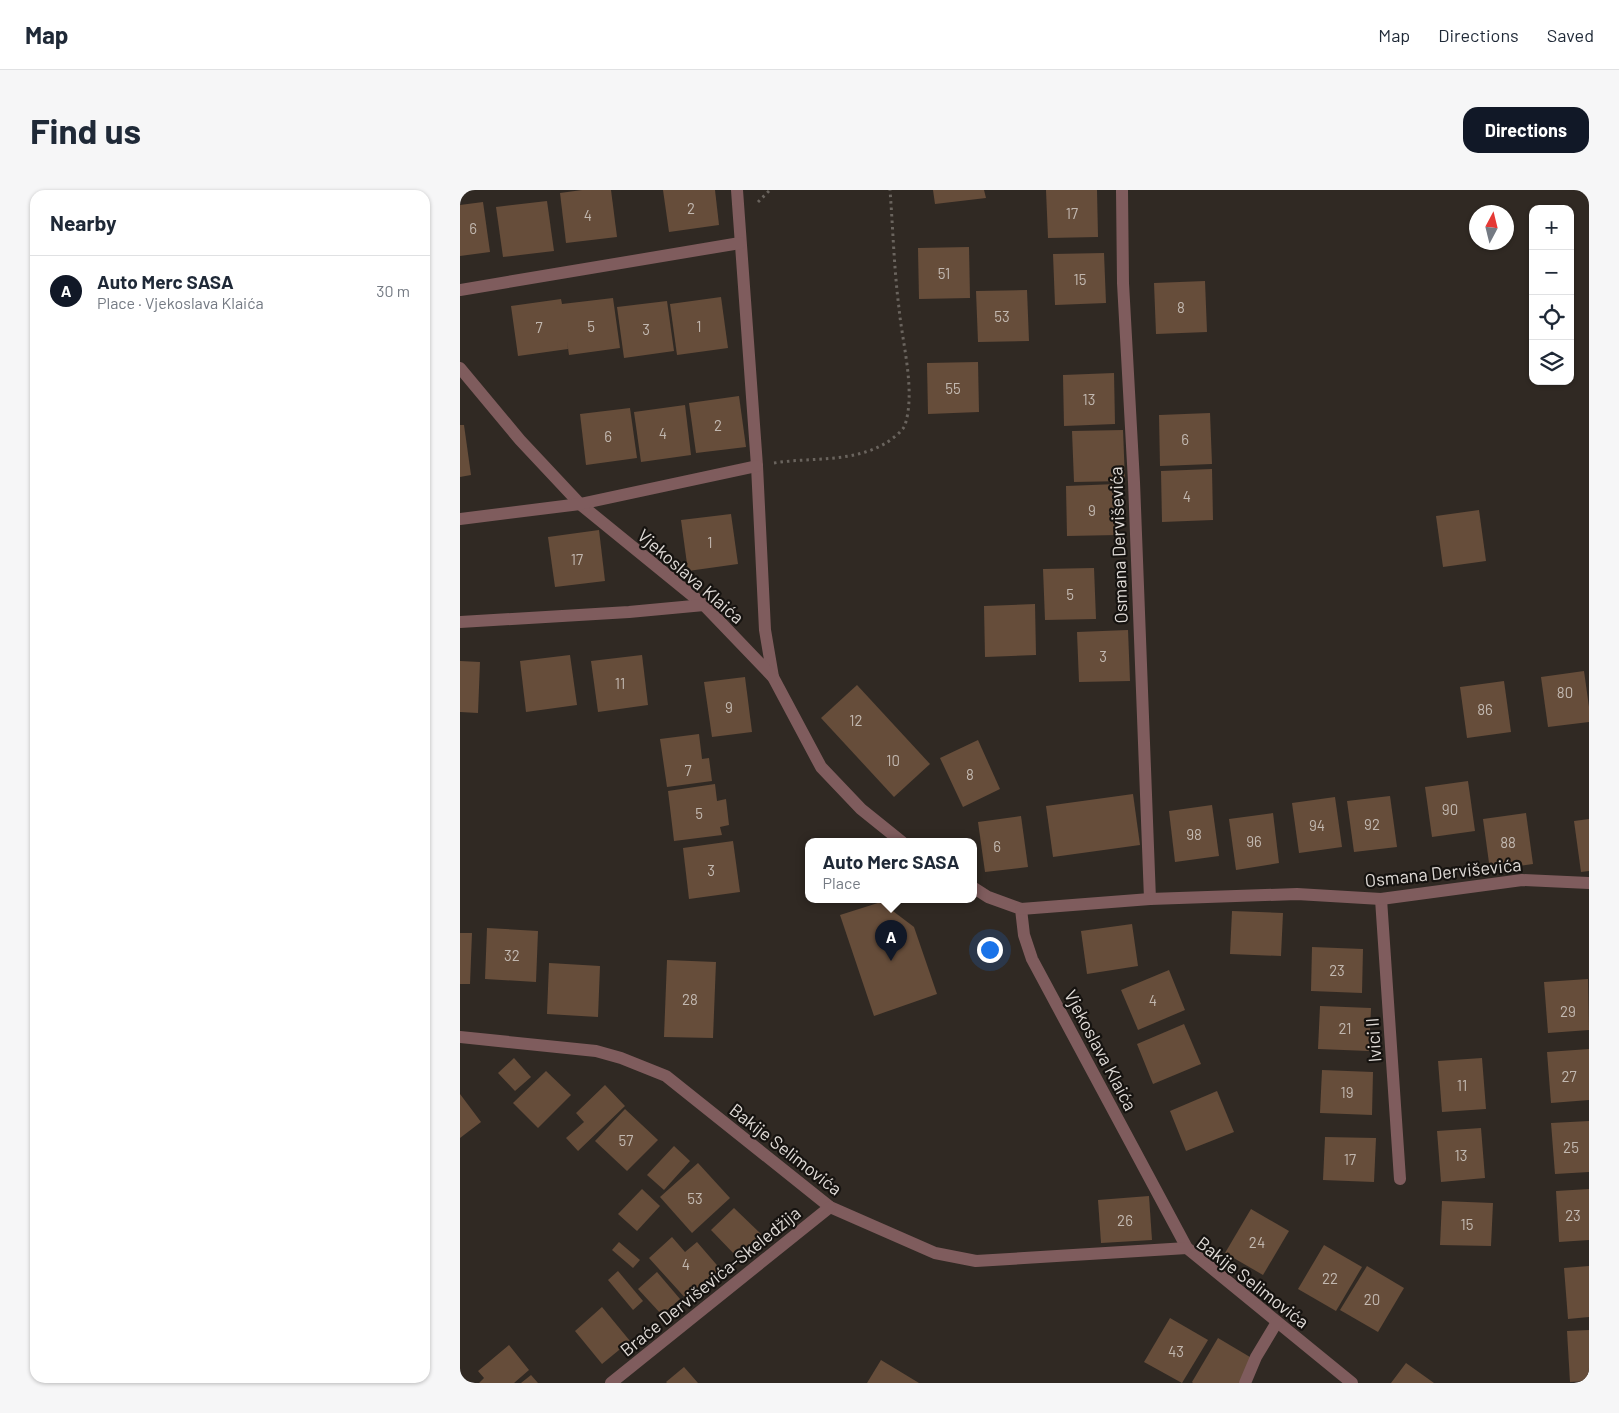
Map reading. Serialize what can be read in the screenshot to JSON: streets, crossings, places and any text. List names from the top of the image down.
{
  "streets": {
    "street": [
      "Osmana Derviševića",
      "Vjekoslava Klaića",
      "Ivici II",
      "Bakije Selimovića",
      "Braće Derviševića-Skeledžija"
    ]
  },
  "crossings": [
    ["Osmana Derviševića", "Vjekoslava Klaića"],
    ["Osmana Derviševića", "Ivici II"],
    ["Vjekoslava Klaića", "Bakije Selimovića"],
    ["Bakije Selimovića", "Braće Derviševića-Skeledžija"]
  ],
  "house_numbers": [
    "2",
    "17",
    "4",
    "6",
    "51",
    "15",
    "8",
    "53",
    "5",
    "1",
    "7",
    "3",
    "55",
    "13",
    "2",
    "4",
    "6",
    "6",
    "4",
    "9",
    "1",
    "17",
    "5",
    "3",
    "11",
    "80",
    "9",
    "86",
    "12",
    "10",
    "7",
    "8",
    "90",
    "5",
    "92",
    "94",
    "98",
    "96",
    "88",
    "6",
    "3",
    "32",
    "23",
    "28",
    "4",
    "29",
    "21",
    "27",
    "11",
    "19",
    "57",
    "25",
    "13",
    "17",
    "53",
    "23",
    "26",
    "15",
    "24",
    "4",
    "22",
    "20",
    "43"
  ],
  "north": "top",
  "page": {
    "header": "Map",
    "nav": ["Map", "Directions", "Saved"],
    "buttons": "Directions",
    "title": "Find us",
    "heading": "Nearby",
    "map_buttons": ["+", "−"],
    "list": [
      {
        "mark": "A",
        "name": "Auto Merc SASA",
        "note": "Place · Vjekoslava Klaića",
        "value": "30 m"
      }
    ],
    "popup": ["Auto Merc SASA", "Place"],
    "pins": "A"
  }
}
